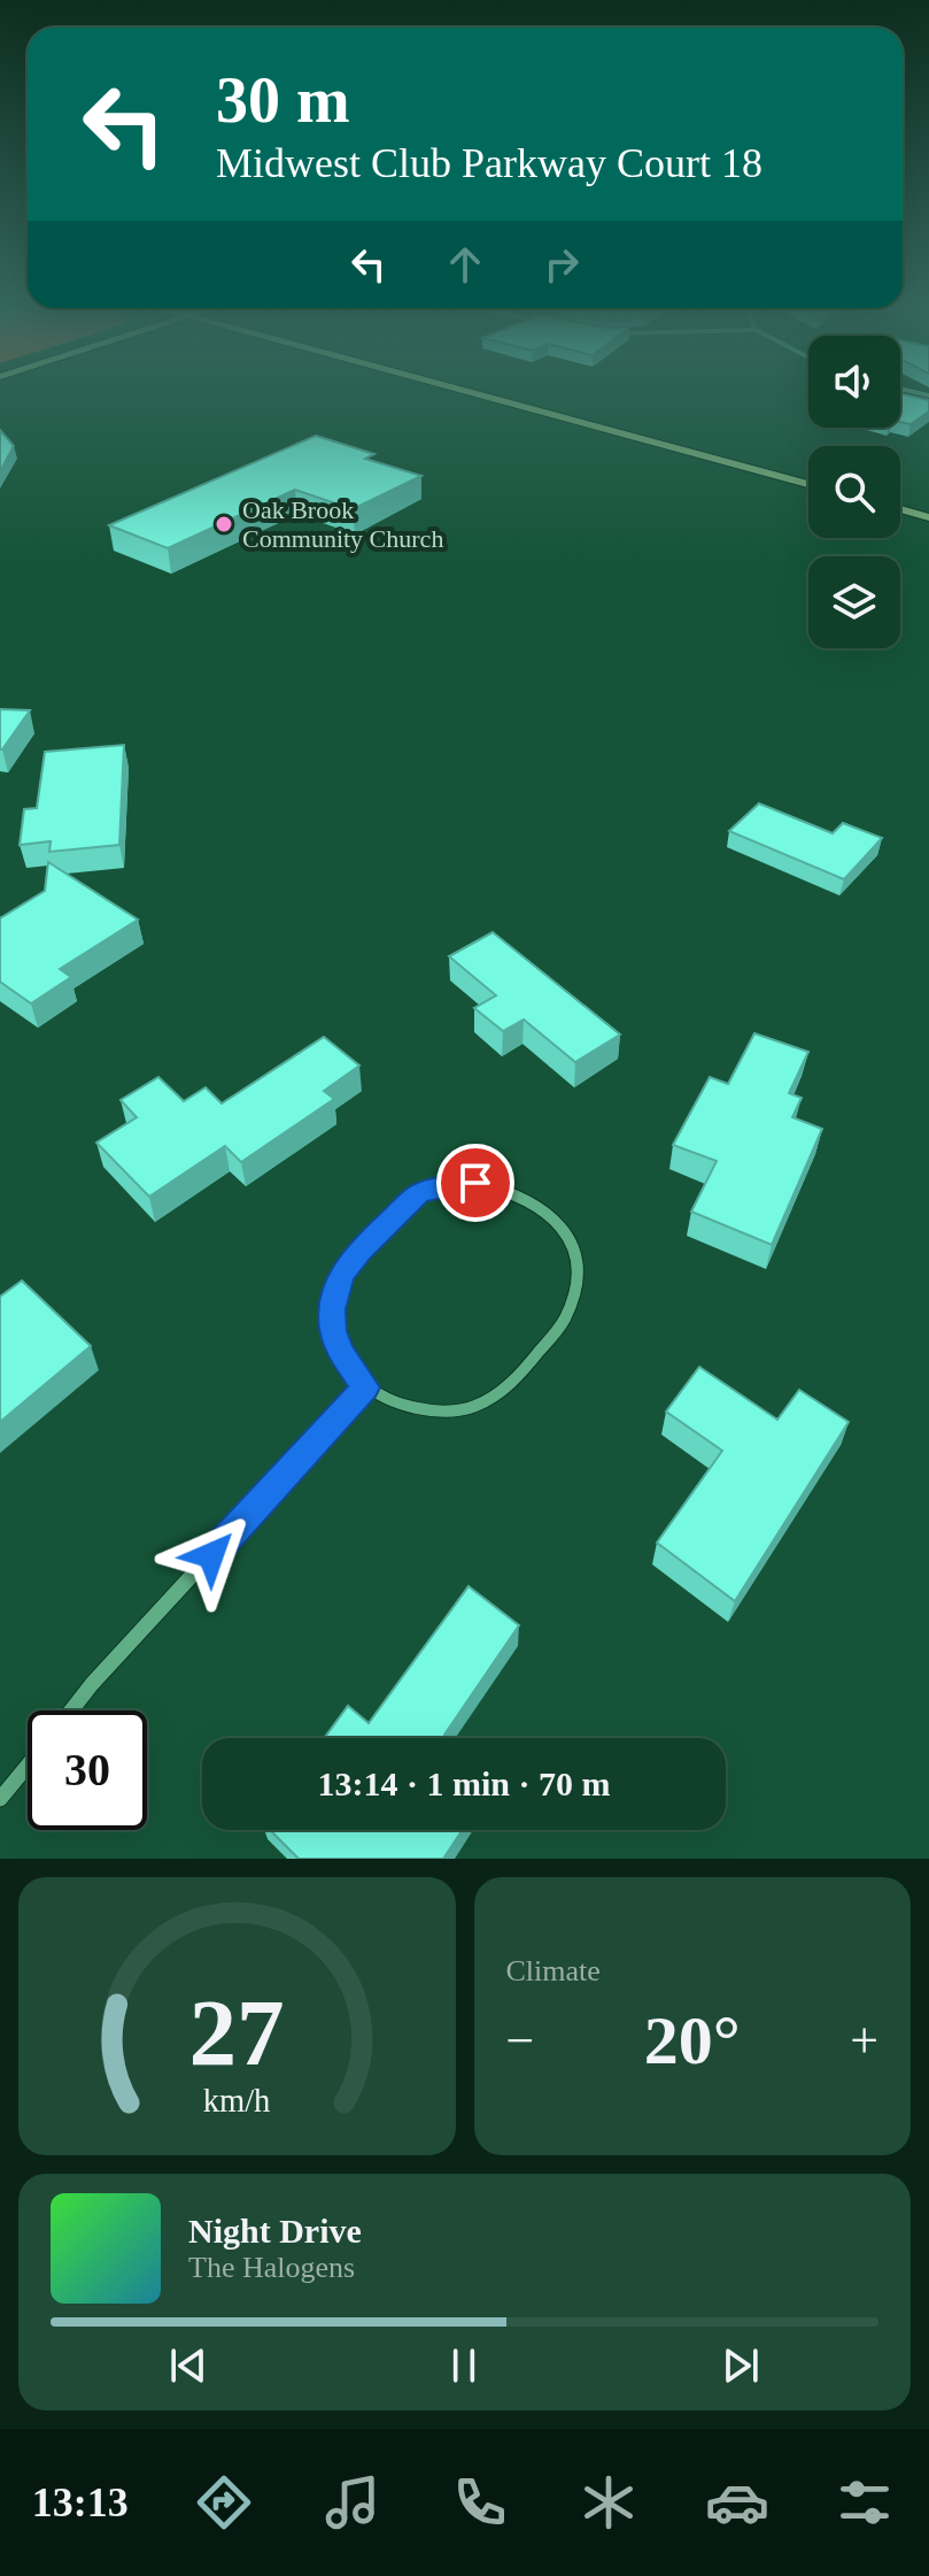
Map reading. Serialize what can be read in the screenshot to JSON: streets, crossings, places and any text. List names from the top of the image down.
{
  "places": ["Oak Brook Community Church"],
  "page": {
    "turn": ["30 m", "Midwest Club Parkway Court 18"],
    "limit": "30",
    "trip": "13:14 · 1 min · 70 m",
    "tile": "Climate",
    "heat": ["−", "20°", "+"],
    "song": ["Night Drive", "The Halogens"],
    "tabs": "13:13",
    "gauge": ["27", "km/h"]
  }
}
